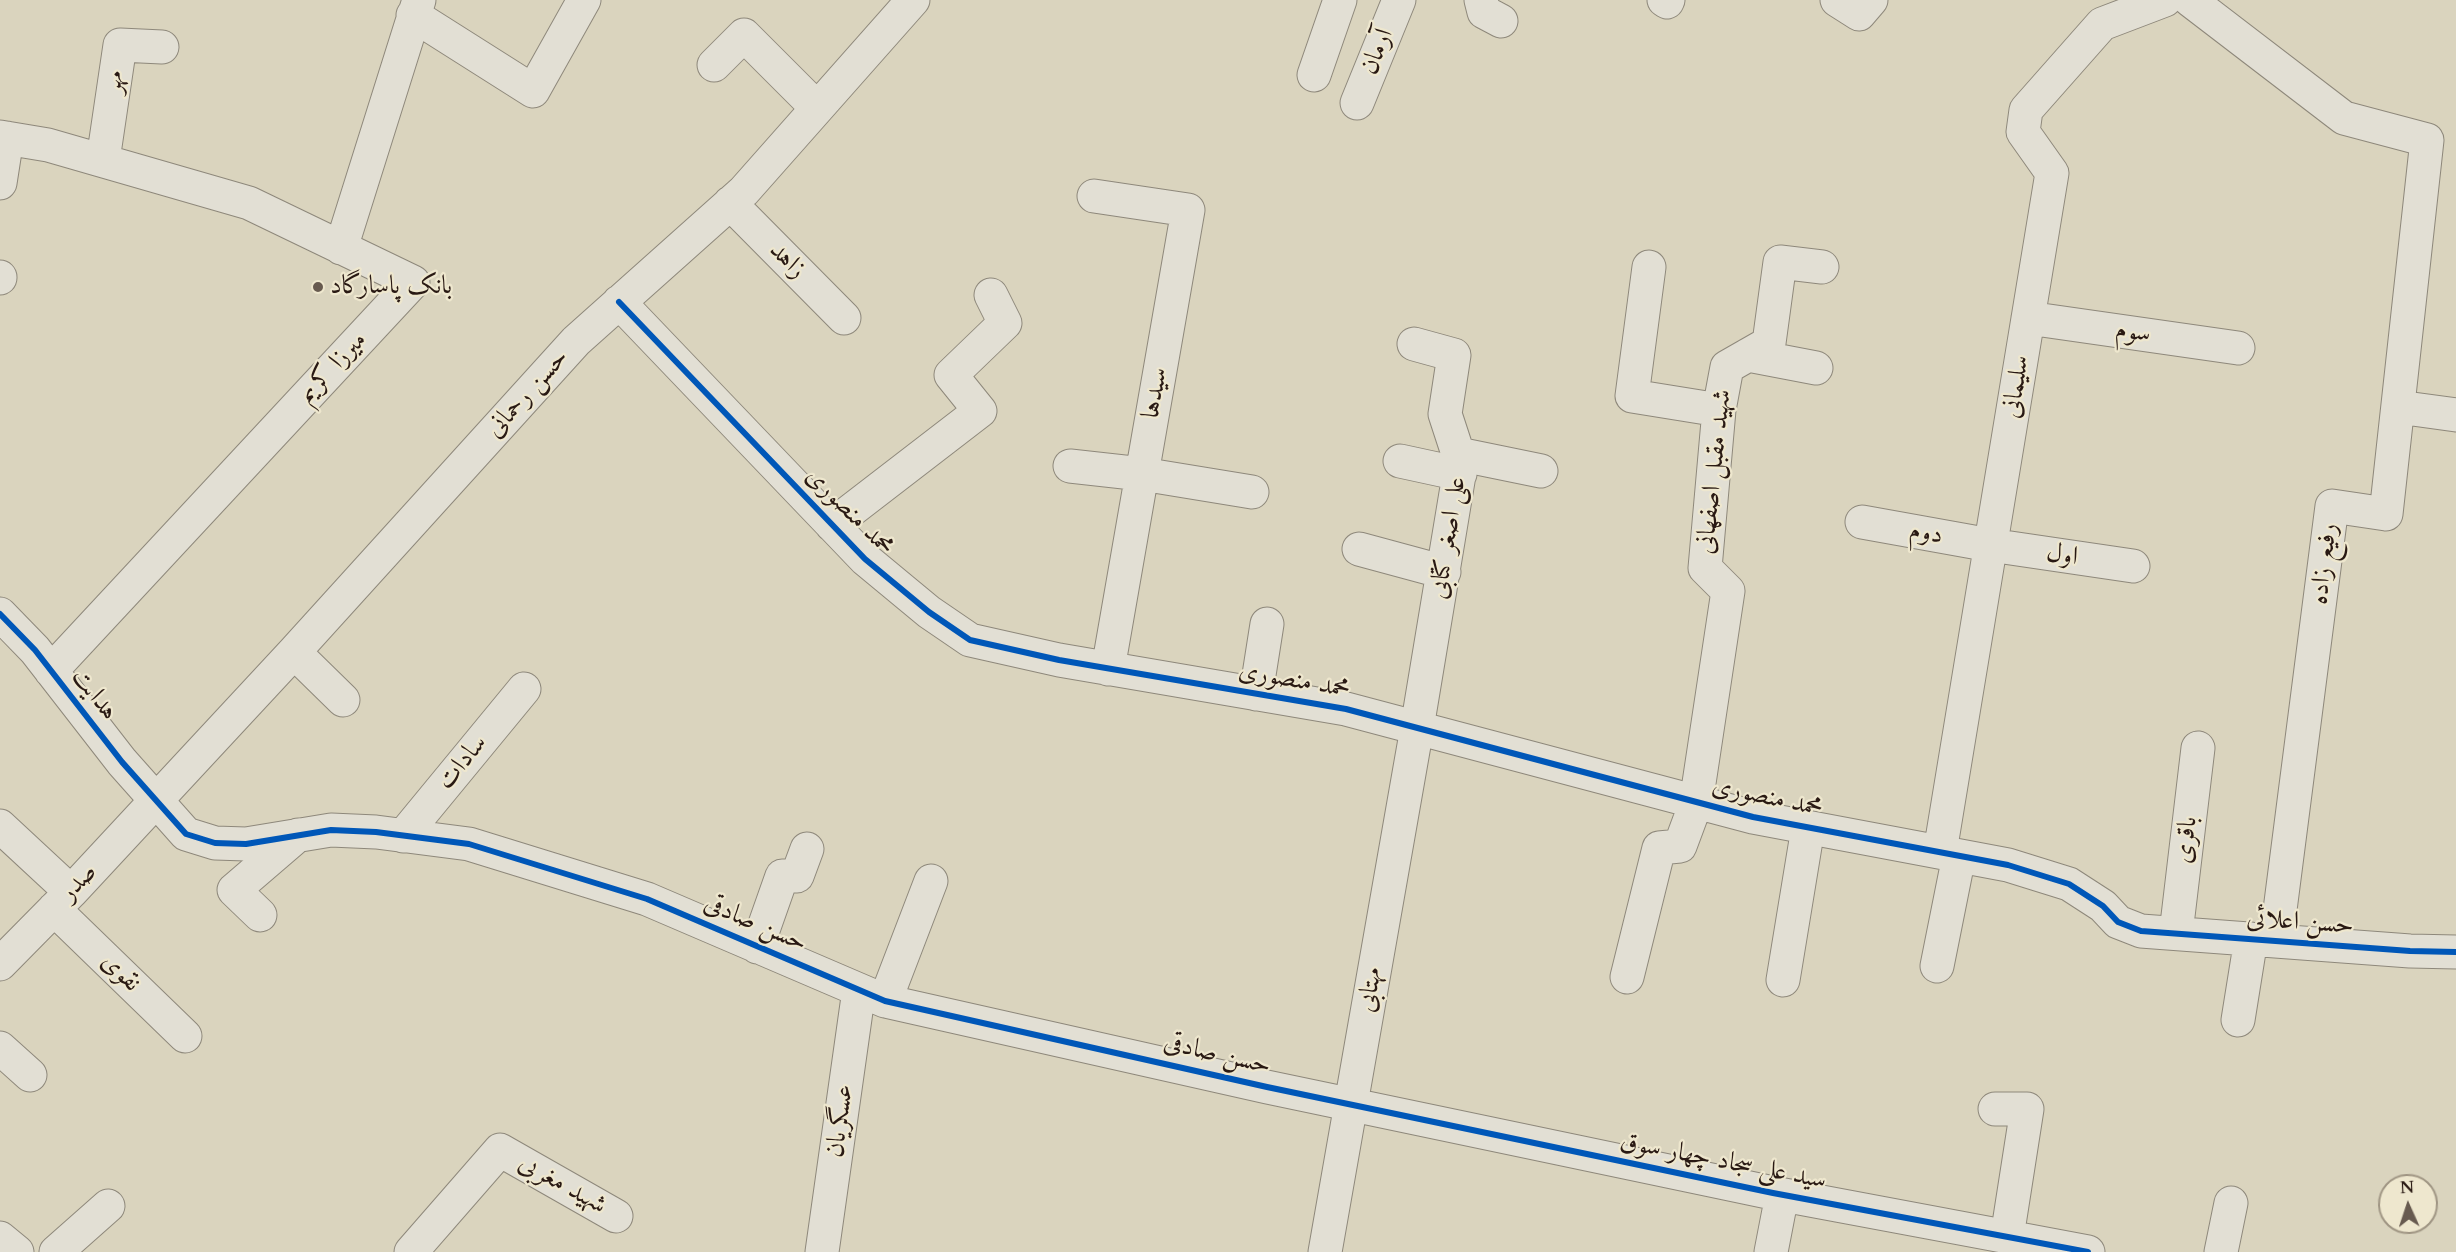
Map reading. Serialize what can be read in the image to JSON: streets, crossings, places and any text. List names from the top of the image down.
{
  "streets": {
    "street": [
      "آرمان",
      "مهر",
      "زاهد",
      "سوم",
      "میرزا کریم",
      "سلیمانی",
      "سیدها",
      "حسن رحمانی",
      "شهید مقبل اصفهانی",
      "محمد منصوری",
      "دوم",
      "علی اصغر کتابی",
      "اول",
      "رفیع زاده",
      "هدایت",
      "سادات",
      "باقری",
      "صدر",
      "حسن اعلائی",
      "حسن صادقی",
      "نقوی",
      "مهتابی",
      "عسگریان",
      "سید علی سجاد چهار سوق",
      "شهید مغربی"
    ]
  },
  "crossings": [
    ["مهر", "میرزا کریم"],
    ["زاهد", "حسن رحمانی"],
    ["سوم", "سلیمانی"],
    ["میرزا کریم", "هدایت"],
    ["سلیمانی", "محمد منصوری"],
    ["سلیمانی", "دوم"],
    ["سلیمانی", "اول"],
    ["سیدها", "محمد منصوری"],
    ["حسن رحمانی", "محمد منصوری"],
    ["حسن رحمانی", "هدایت"],
    ["حسن رحمانی", "صدر"],
    ["حسن رحمانی", "حسن صادقی"],
    ["شهید مقبل اصفهانی", "محمد منصوری"],
    ["محمد منصوری", "علی اصغر کتابی"],
    ["محمد منصوری", "حسن اعلائی"],
    ["محمد منصوری", "مهتابی"],
    ["دوم", "اول"],
    ["علی اصغر کتابی", "مهتابی"],
    ["رفیع زاده", "حسن اعلائی"],
    ["هدایت", "صدر"],
    ["هدایت", "حسن صادقی"],
    ["سادات", "حسن صادقی"],
    ["باقری", "حسن اعلائی"],
    ["صدر", "حسن صادقی"],
    ["صدر", "نقوی"],
    ["حسن صادقی", "مهتابی"],
    ["حسن صادقی", "عسگریان"],
    ["حسن صادقی", "سید علی سجاد چهار سوق"],
    ["مهتابی", "سید علی سجاد چهار سوق"]
  ],
  "places": ["بانک پاسارگاد"],
  "north": "top"
}
